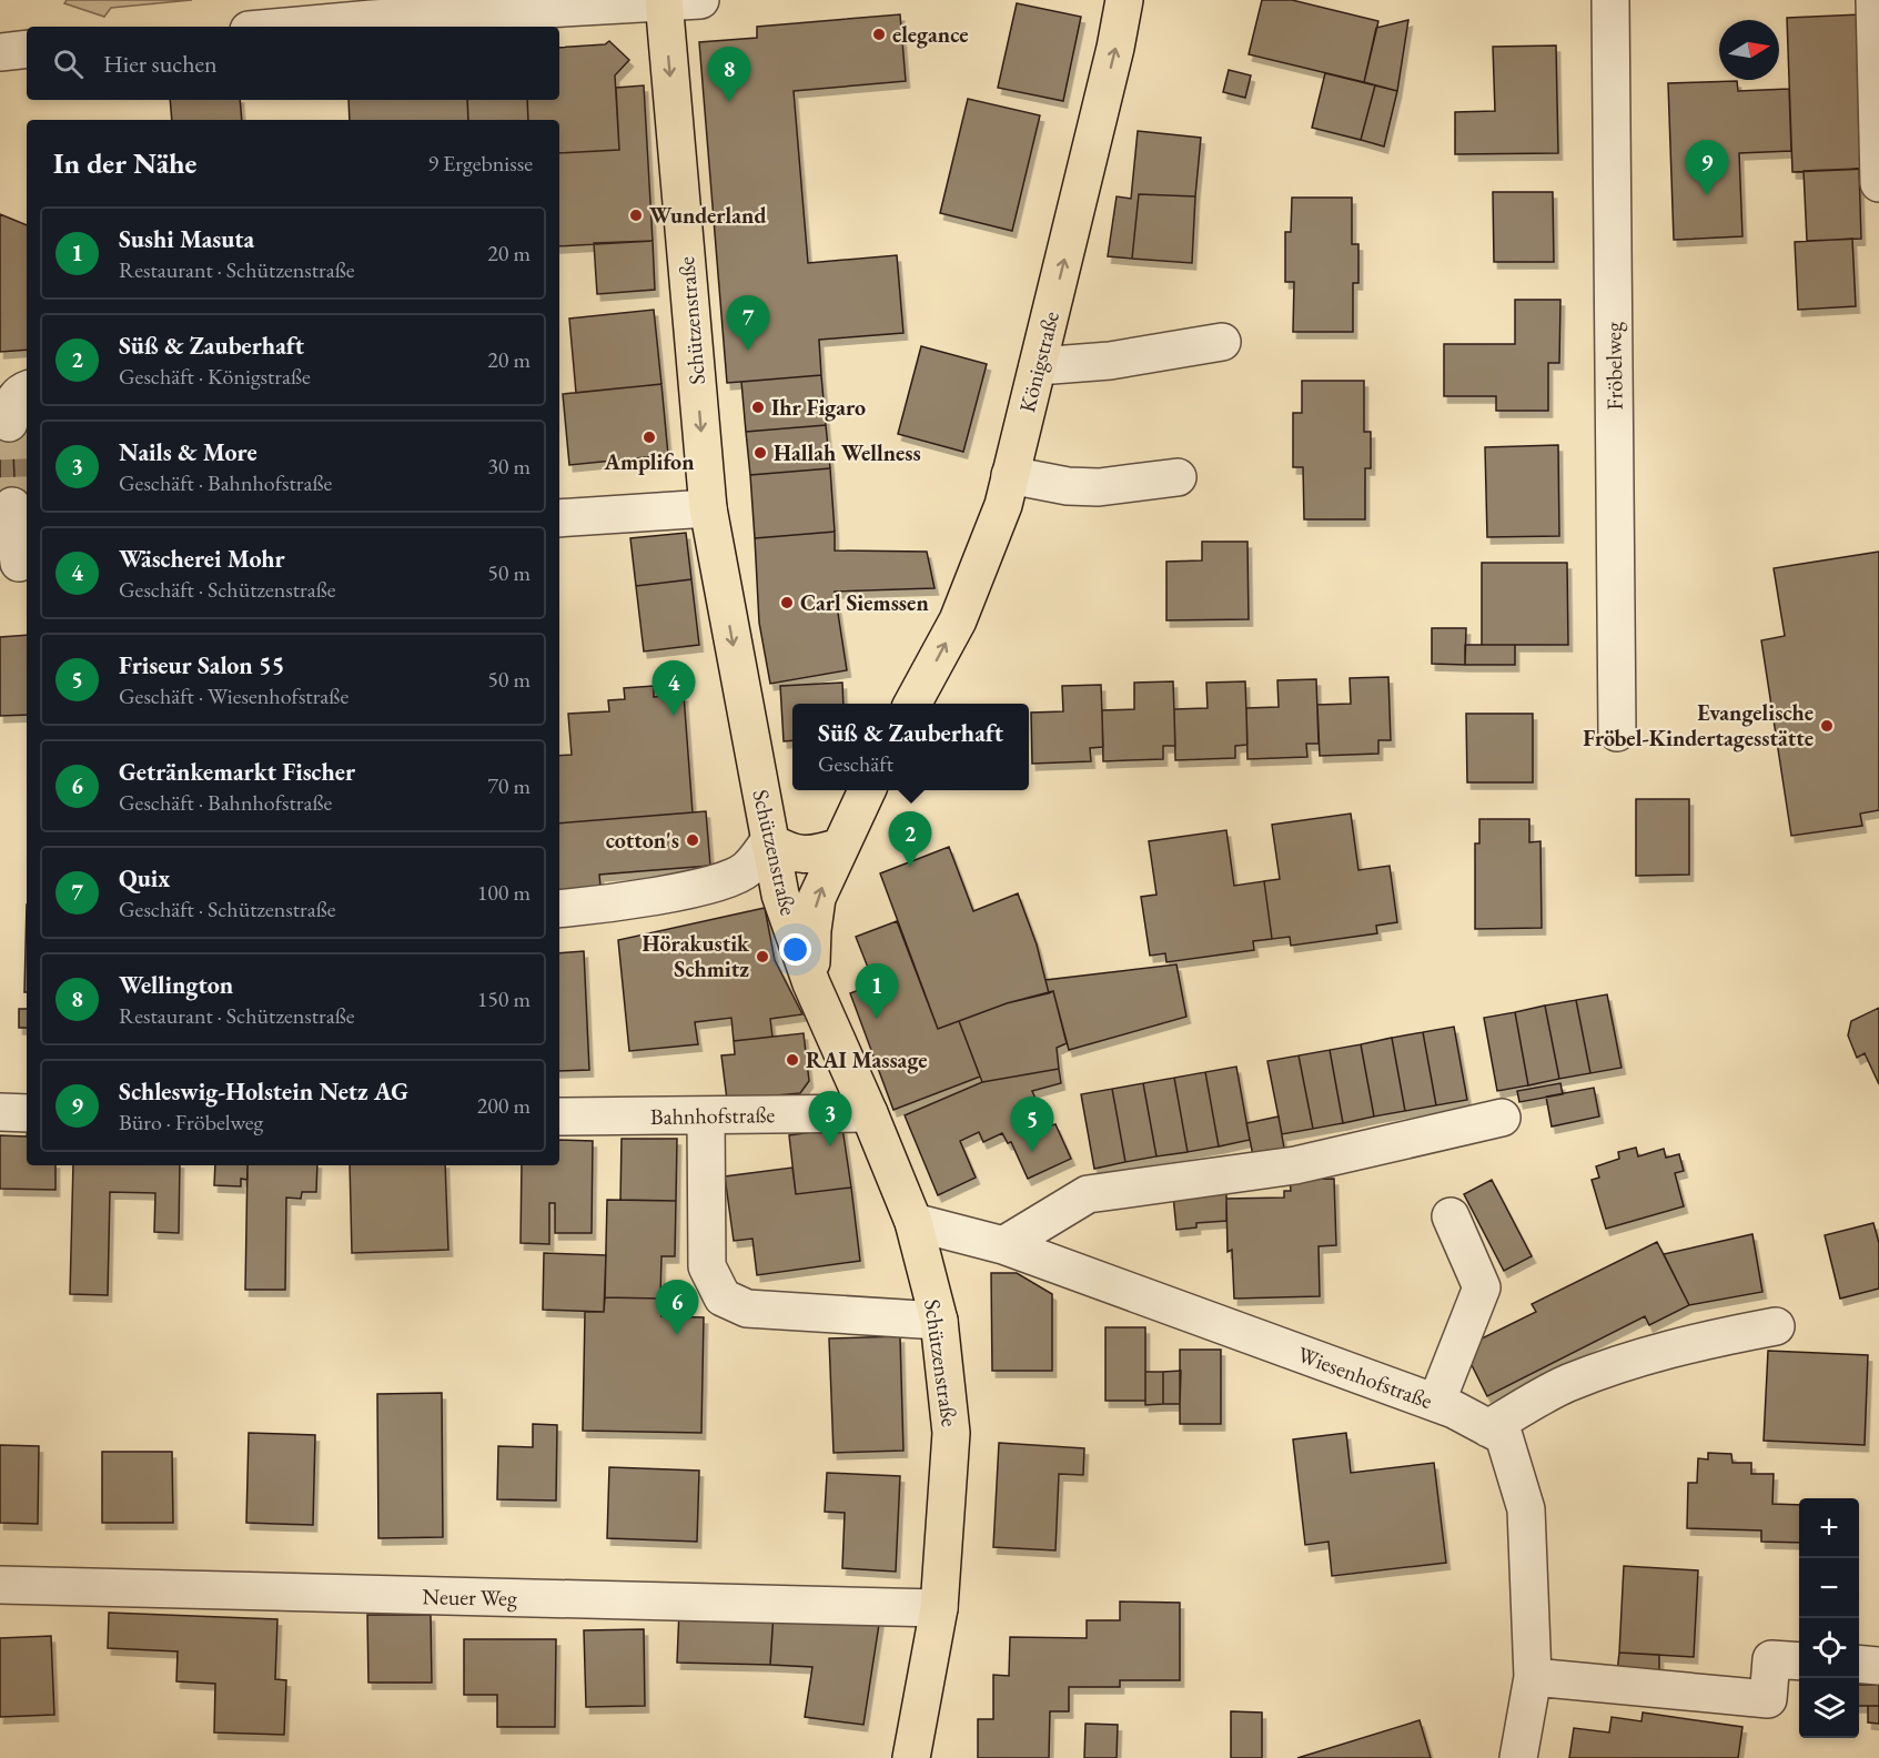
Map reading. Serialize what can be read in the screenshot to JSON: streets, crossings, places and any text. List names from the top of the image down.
{
  "streets": {
    "main road": ["Schützenstraße", "Königstraße"],
    "street": [
      "Fröbelweg",
      "Bahnhofstraße",
      "Wiesenhofstraße",
      "Neuer Weg"
    ]
  },
  "crossings": [
    ["Schützenstraße", "Bahnhofstraße"],
    ["Schützenstraße", "Wiesenhofstraße"],
    ["Schützenstraße", "Neuer Weg"]
  ],
  "one_way": ["Schützenstraße", "Königstraße"],
  "places": [
    "elegance",
    "Wunderland",
    "Ihr Figaro",
    "Amplifon",
    "Hallah Wellness",
    "Carl Siemssen",
    "Evangelische Fröbel-Kindertagesstätte",
    "cotton's",
    "Hörakustik Schmitz",
    "RAI Massage"
  ],
  "north": "right",
  "page": {
    "search": "Hier suchen",
    "pins": [
      "8",
      "9",
      "7",
      "4",
      "2",
      "1",
      "3",
      "5",
      "6"
    ],
    "heading": ["In der Nähe", "9 Ergebnisse"],
    "list": [
      {
        "mark": "1",
        "name": "Sushi Masuta",
        "note": "Restaurant · Schützenstraße",
        "value": "20 m"
      },
      {
        "mark": "2",
        "name": "Süß & Zauberhaft",
        "note": "Geschäft · Königstraße",
        "value": "20 m"
      },
      {
        "mark": "3",
        "name": "Nails & More",
        "note": "Geschäft · Bahnhofstraße",
        "value": "30 m"
      },
      {
        "mark": "4",
        "name": "Wäscherei Mohr",
        "note": "Geschäft · Schützenstraße",
        "value": "50 m"
      },
      {
        "mark": "5",
        "name": "Friseur Salon 55",
        "note": "Geschäft · Wiesenhofstraße",
        "value": "50 m"
      },
      {
        "mark": "6",
        "name": "Getränkemarkt Fischer",
        "note": "Geschäft · Bahnhofstraße",
        "value": "70 m"
      },
      {
        "mark": "7",
        "name": "Quix",
        "note": "Geschäft · Schützenstraße",
        "value": "100 m"
      },
      {
        "mark": "8",
        "name": "Wellington",
        "note": "Restaurant · Schützenstraße",
        "value": "150 m"
      },
      {
        "mark": "9",
        "name": "Schleswig-Holstein Netz AG",
        "note": "Büro · Fröbelweg",
        "value": "200 m"
      }
    ],
    "popup": ["Süß & Zauberhaft", "Geschäft"],
    "map_buttons": ["+", "−"]
  }
}
